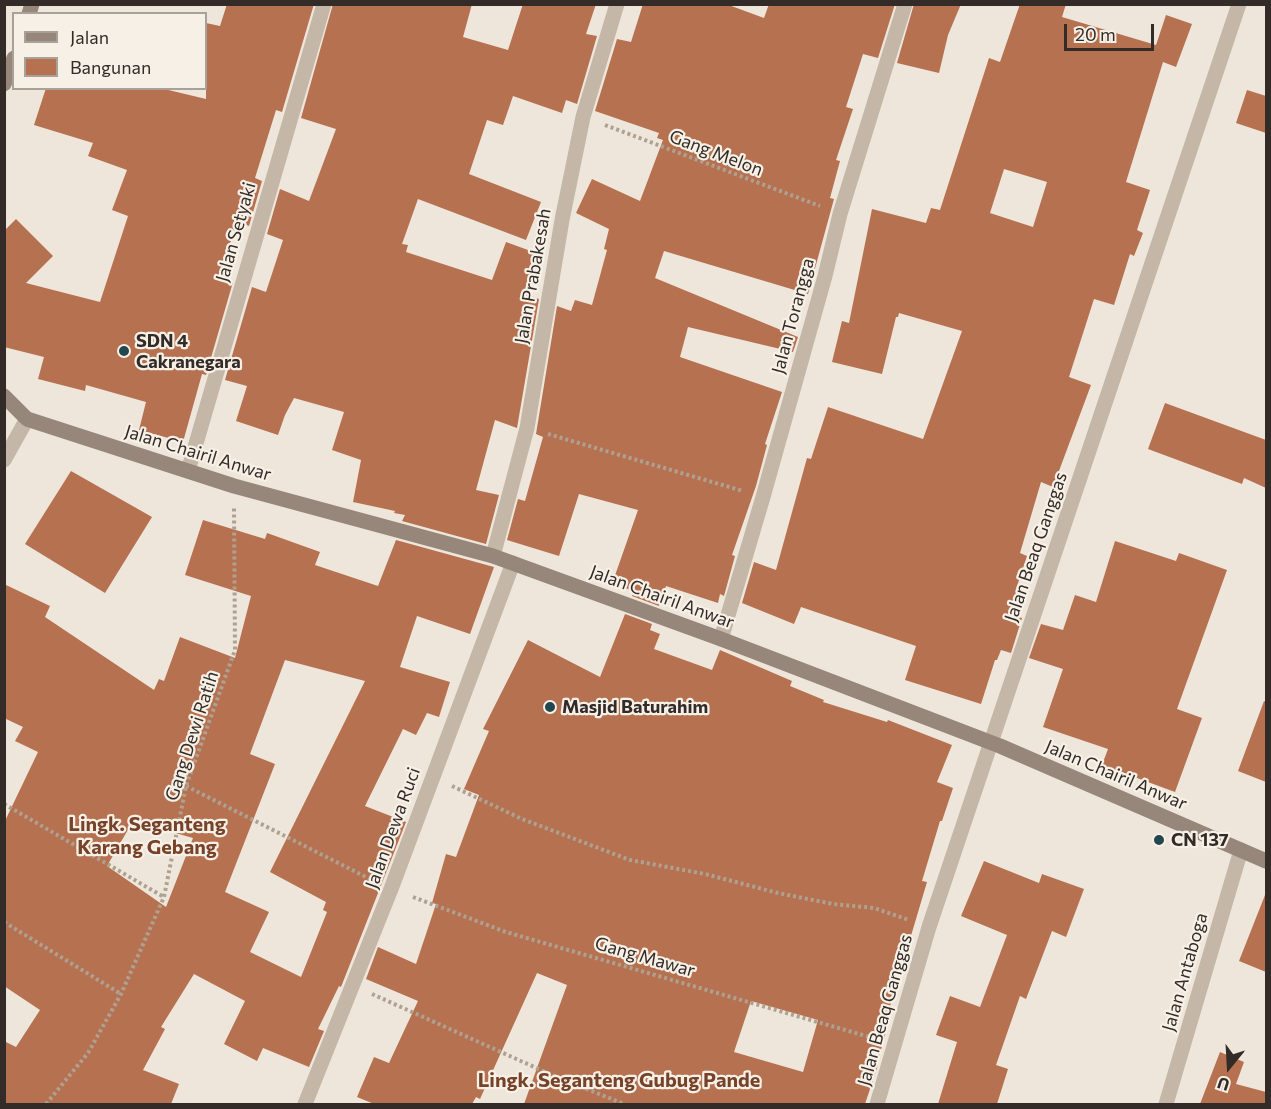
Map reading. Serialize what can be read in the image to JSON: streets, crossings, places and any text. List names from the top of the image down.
{
  "streets": {
    "street": [
      "Jalan Setyaki",
      "Jalan Prabakesah",
      "Jalan Torangga",
      "Jalan Chairil Anwar",
      "Jalan Beaq Ganggas",
      "Jalan Dewa Ruci",
      "Jalan Antaboga"
    ],
    "path": ["Gang Melon", "Gang Dewi Ratih", "Gang Mawar"]
  },
  "crossings": [
    ["Gang Melon", "Jalan Prabakesah"],
    ["Gang Melon", "Jalan Torangga"],
    ["Jalan Setyaki", "Jalan Chairil Anwar"],
    ["Jalan Prabakesah", "Jalan Chairil Anwar"],
    ["Jalan Torangga", "Jalan Chairil Anwar"],
    ["Jalan Chairil Anwar", "Jalan Beaq Ganggas"],
    ["Jalan Chairil Anwar", "Gang Dewi Ratih"],
    ["Jalan Chairil Anwar", "Jalan Dewa Ruci"],
    ["Jalan Chairil Anwar", "Jalan Antaboga"],
    ["Jalan Beaq Ganggas", "Gang Mawar"],
    ["Gang Dewi Ratih", "Gang Mawar"],
    ["Jalan Dewa Ruci", "Gang Mawar"]
  ],
  "districts": ["Lingk. Seganteng Karang Gebang", "Lingk. Seganteng Gubug Pande"],
  "places": ["SDN 4 Cakranegara", "Masjid Baturahim", "CN 137"],
  "legend": ["Jalan", "Bangunan"],
  "scale_bar": "20 m",
  "north": "bottom"
}
